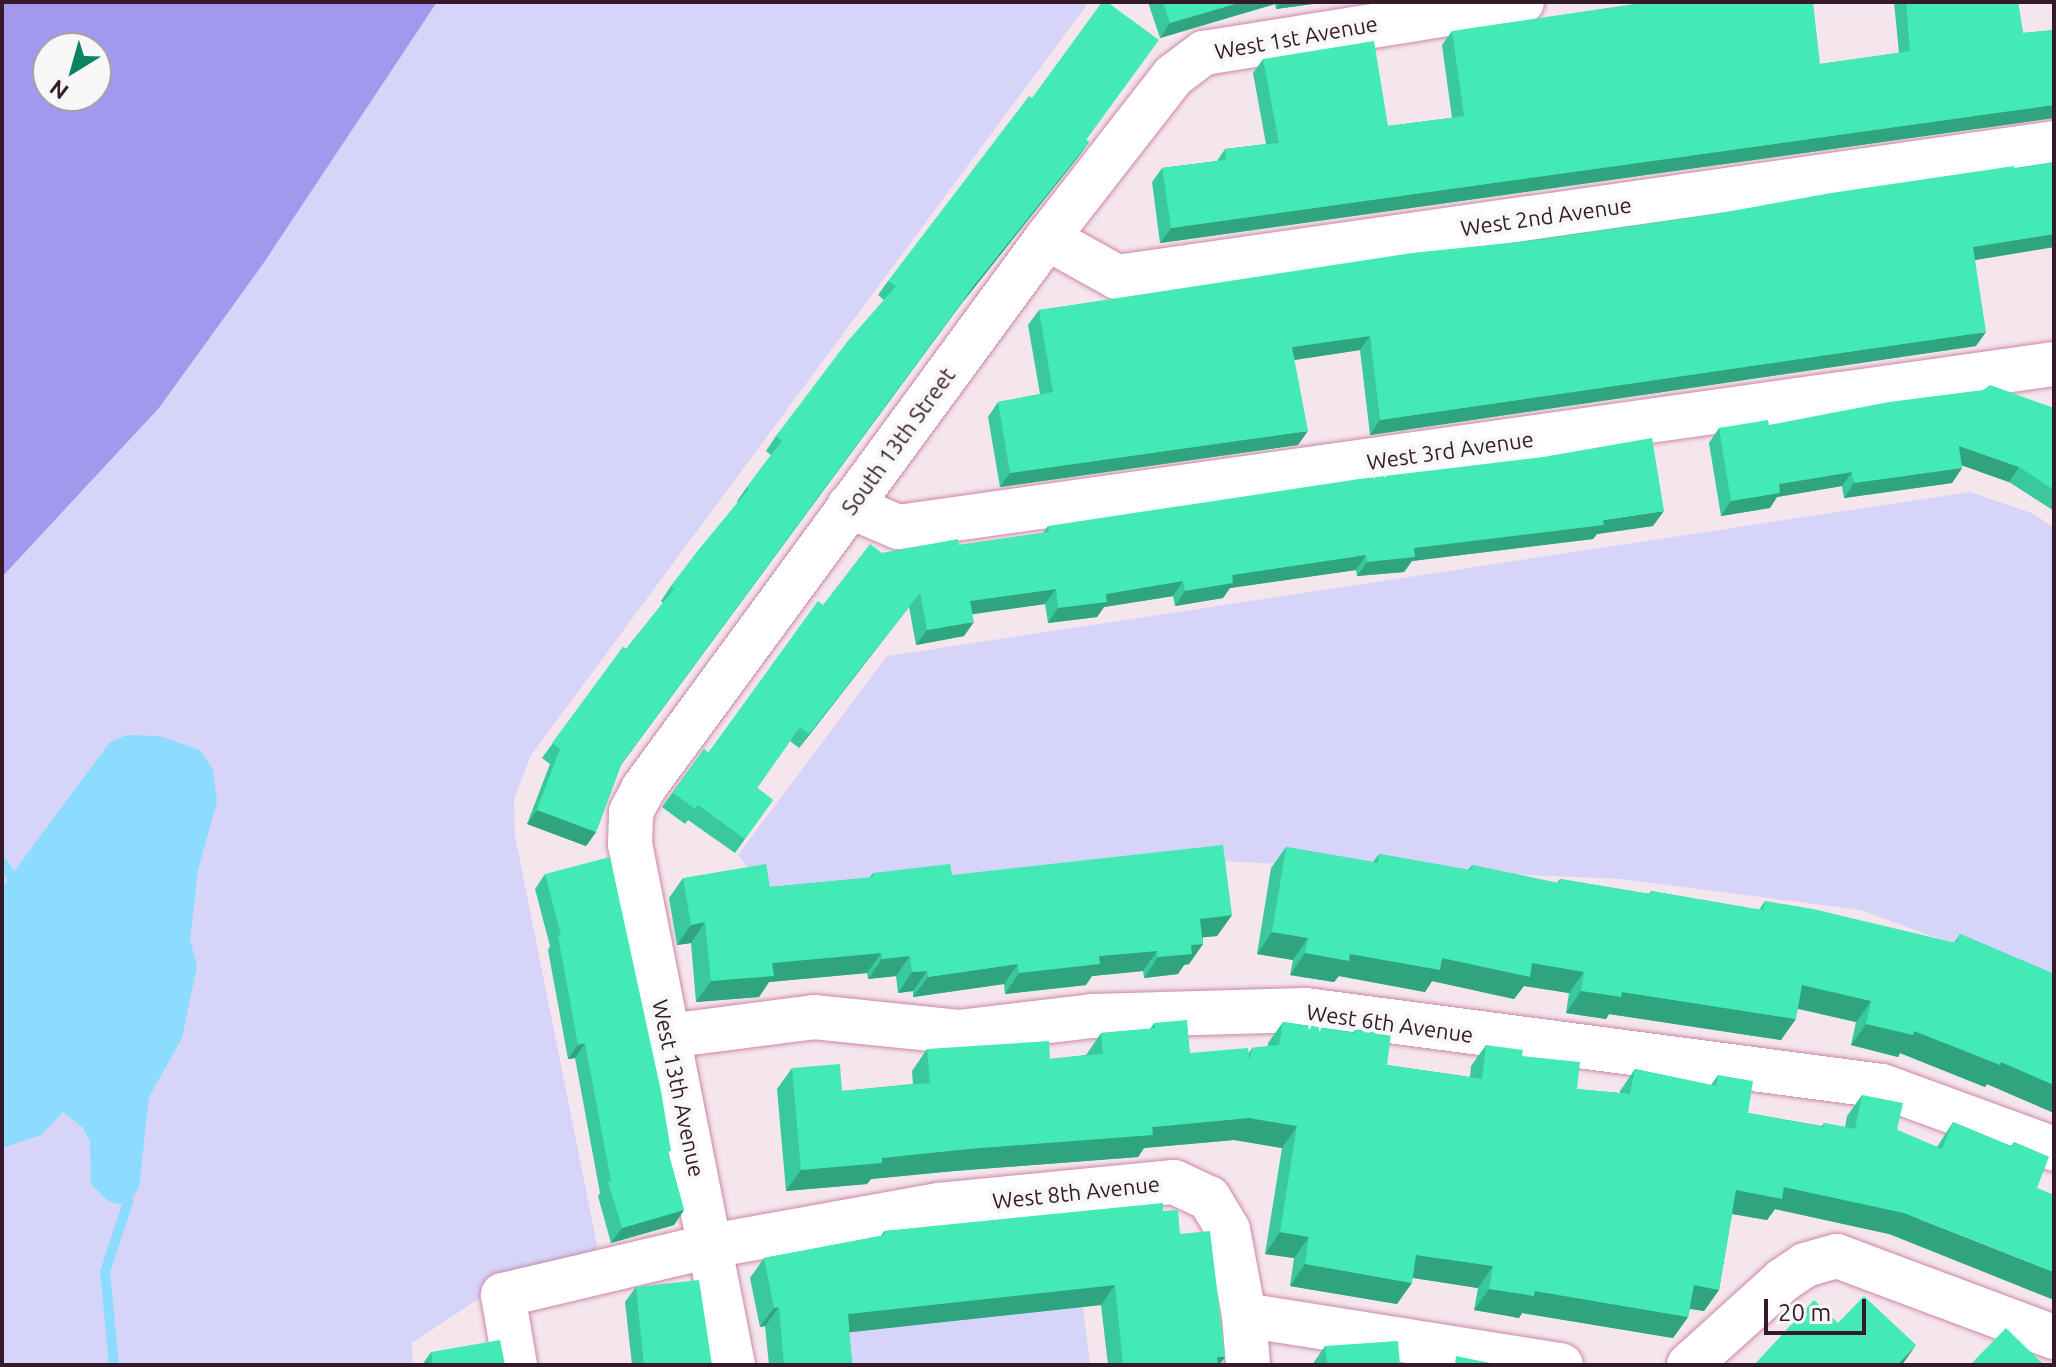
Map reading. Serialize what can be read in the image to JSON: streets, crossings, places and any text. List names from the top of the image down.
{
  "streets": {
    "street": [
      "West 1st Avenue",
      "West 2nd Avenue",
      "South 13th Street",
      "West 3rd Avenue",
      "West 6th Avenue",
      "West 13th Avenue",
      "West 8th Avenue"
    ]
  },
  "crossings": [
    ["West 1st Avenue", "South 13th Street"],
    ["West 2nd Avenue", "South 13th Street"],
    ["South 13th Street", "West 3rd Avenue"],
    ["South 13th Street", "West 13th Avenue"],
    ["West 6th Avenue", "West 13th Avenue"],
    ["West 13th Avenue", "West 8th Avenue"]
  ],
  "scale_bar": "20 m",
  "north": "bottom left"
}
